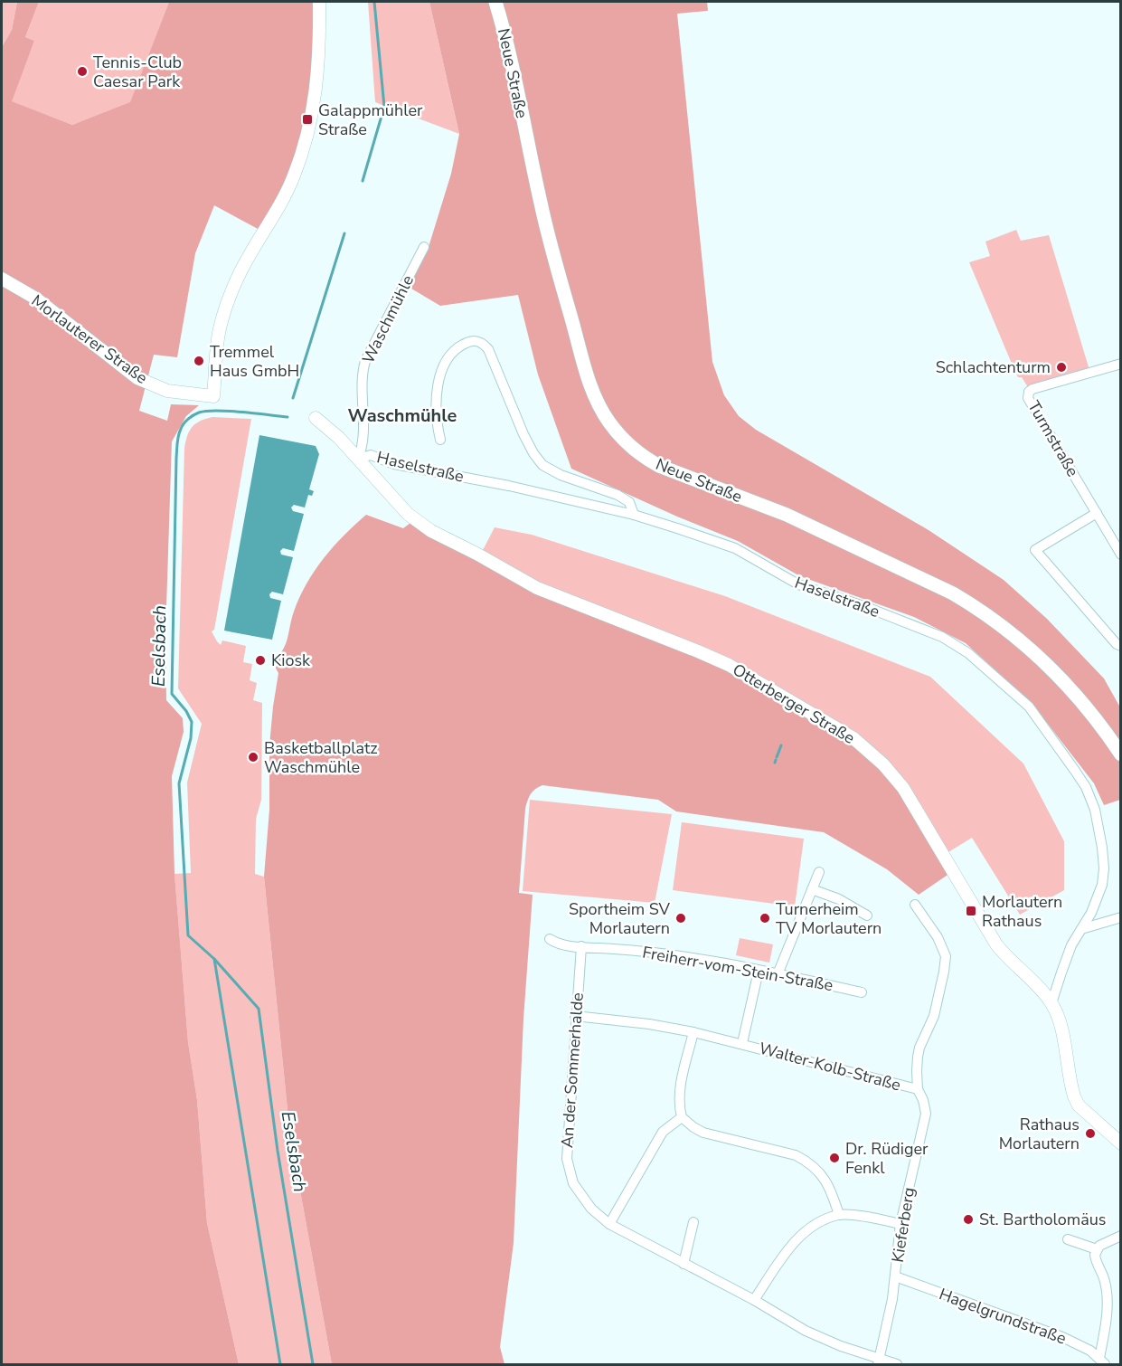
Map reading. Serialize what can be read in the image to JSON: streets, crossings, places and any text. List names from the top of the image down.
{
  "streets": {
    "main road": ["Neue Straße"],
    "street": [
      "Waschmühle",
      "Morlauterer Straße",
      "Turmstraße",
      "Haselstraße",
      "Otterberger Straße",
      "Freiherr-vom-Stein-Straße",
      "Walter-Kolb-Straße",
      "An der Sommerhalde",
      "Kieferberg",
      "Hagelgrundstraße"
    ]
  },
  "crossings": [
    ["Waschmühle", "Haselstraße"],
    ["Waschmühle", "Otterberger Straße"],
    ["Haselstraße", "Otterberger Straße"],
    ["Freiherr-vom-Stein-Straße", "Walter-Kolb-Straße"],
    ["Freiherr-vom-Stein-Straße", "An der Sommerhalde"],
    ["Walter-Kolb-Straße", "An der Sommerhalde"],
    ["Walter-Kolb-Straße", "Kieferberg"],
    ["An der Sommerhalde", "Kieferberg"],
    ["Kieferberg", "Hagelgrundstraße"]
  ],
  "districts": ["Waschmühle"],
  "water": ["Eselsbach"],
  "places": {
    "other": [
      "Tennis-Club Caesar Park",
      "Tremmel Haus GmbH",
      "Schlachtenturm",
      "Kiosk",
      "Basketballplatz Waschmühle",
      "Sportheim SV Morlautern",
      "Turnerheim TV Morlautern",
      "Rathaus Morlautern",
      "Dr. Rüdiger Fenkl",
      "St. Bartholomäus"
    ],
    "transit": ["Galappmühler Straße", "Morlautern Rathaus"]
  }
}
